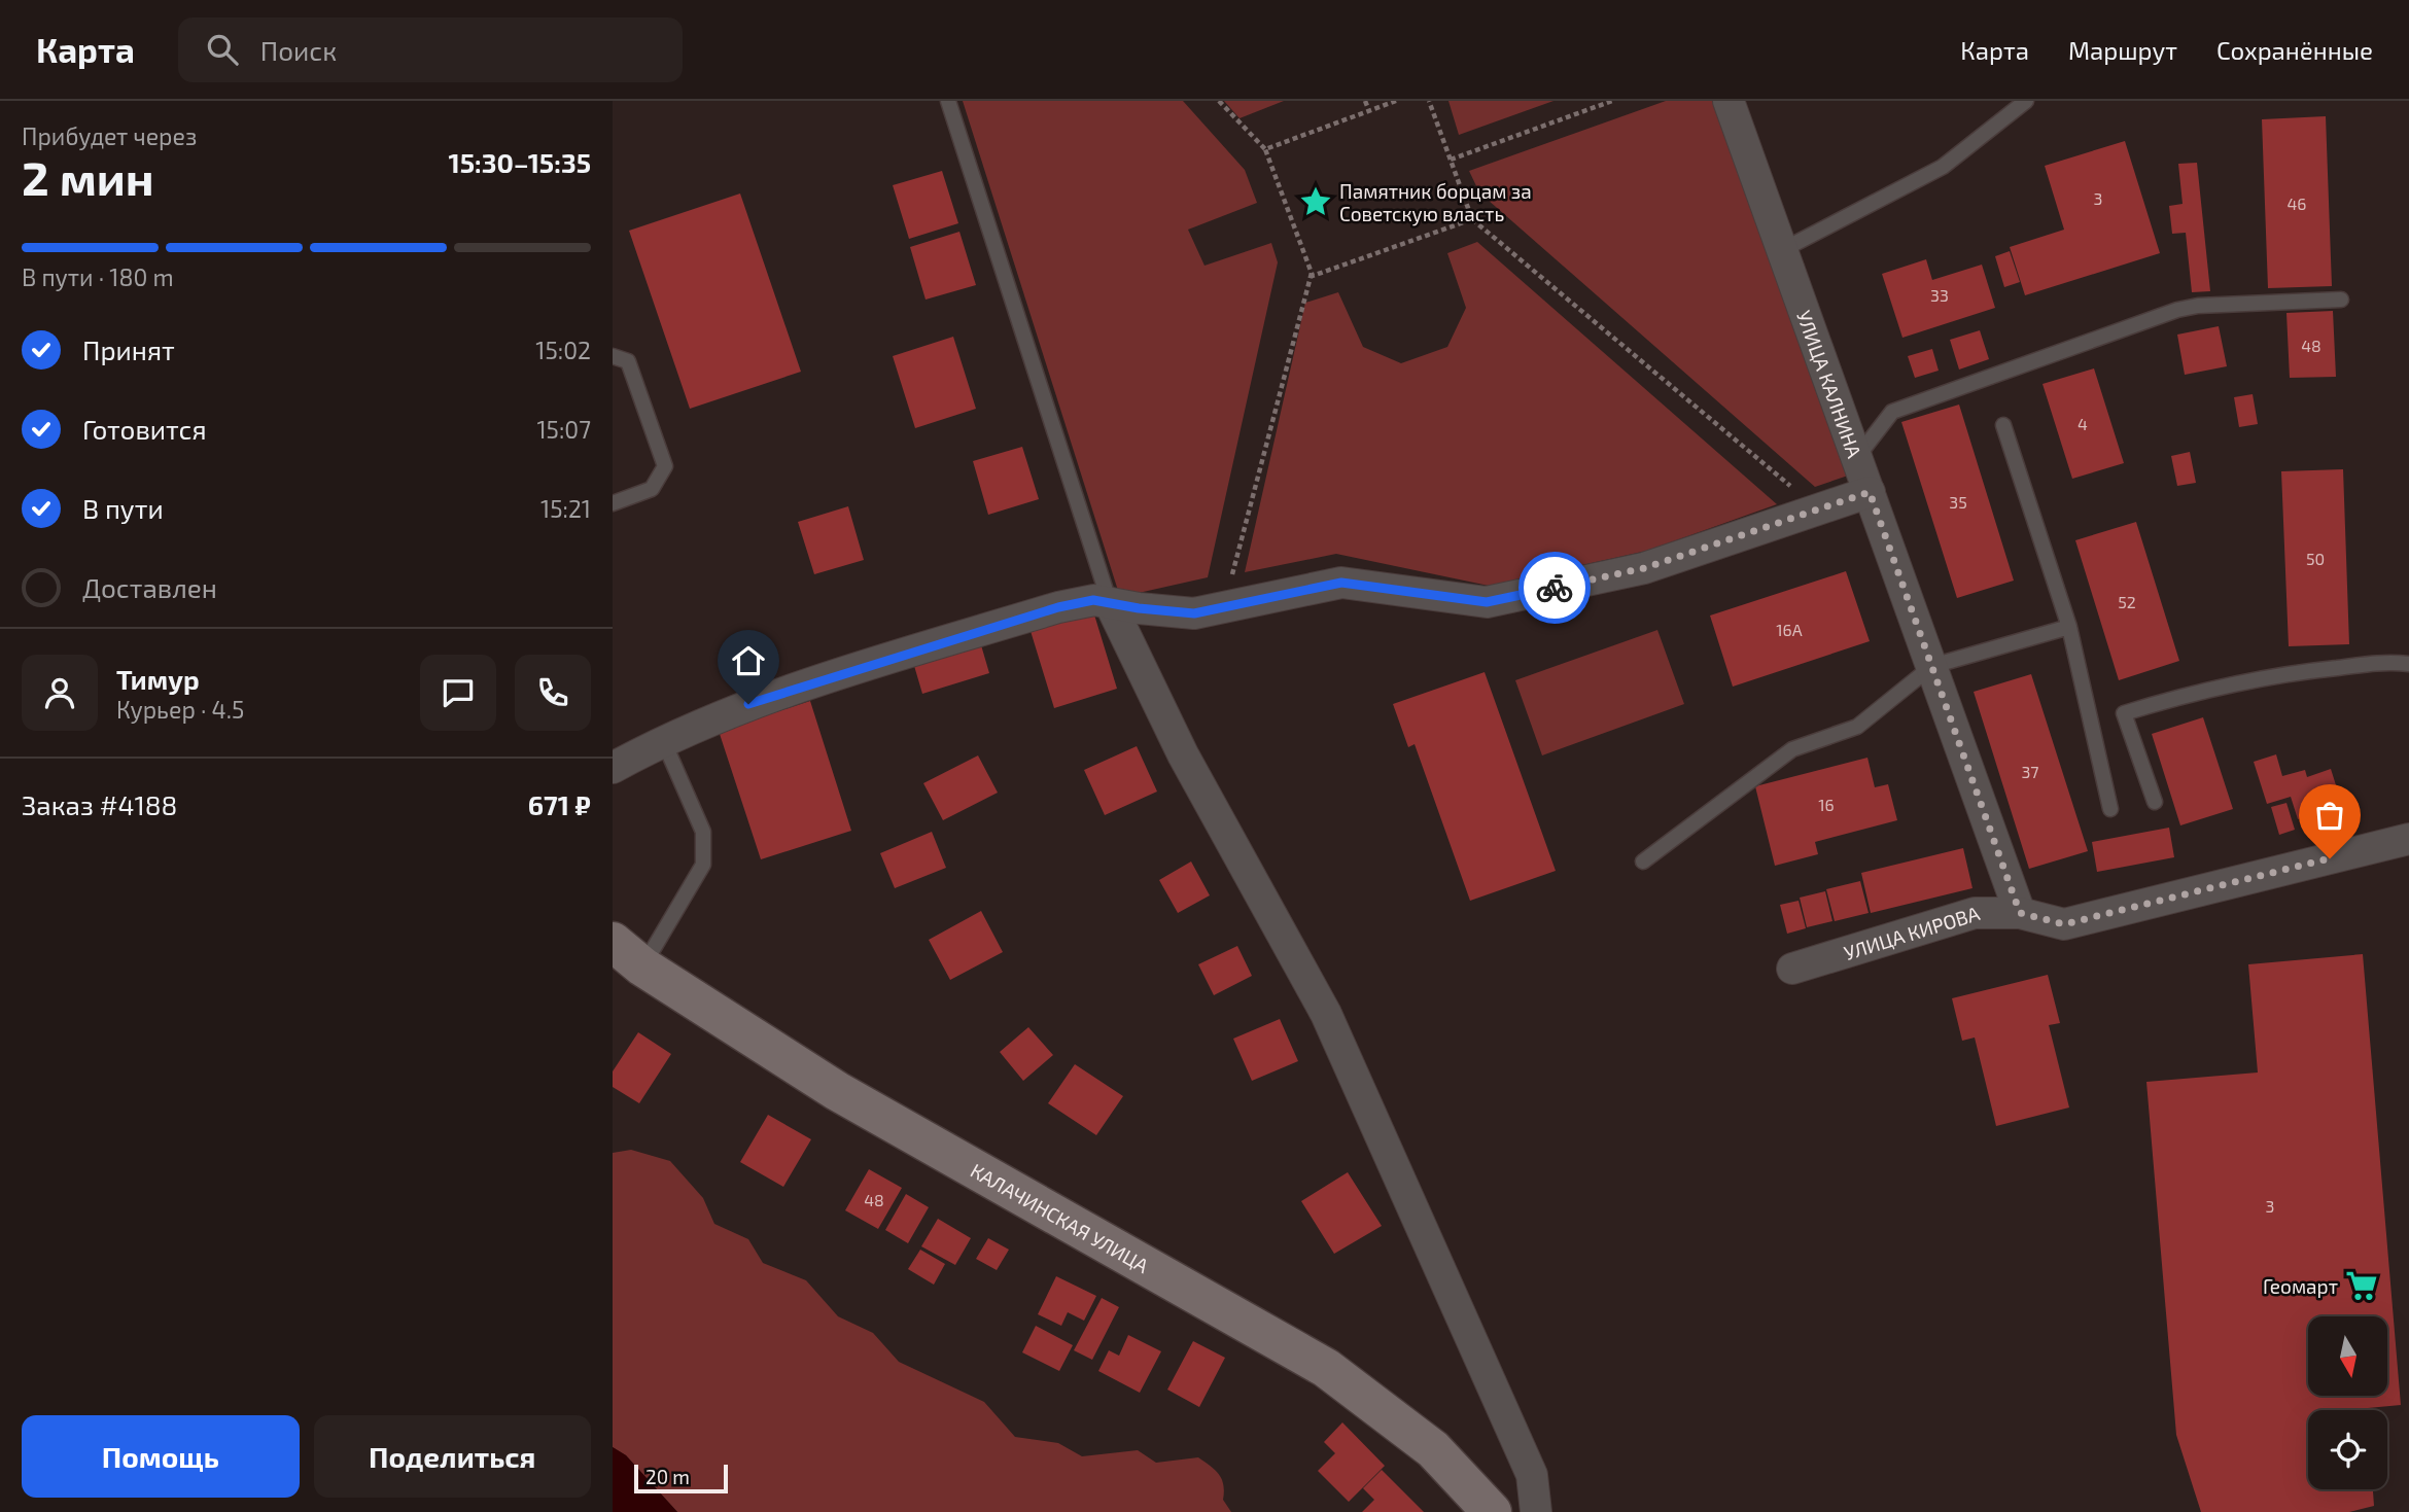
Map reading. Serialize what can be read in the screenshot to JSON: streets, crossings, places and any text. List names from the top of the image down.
{
  "streets": {
    "main road": ["КАЛАЧИНСКАЯ УЛИЦА"],
    "street": ["УЛИЦА КАЛНИНА", "УЛИЦА КИРОВА"]
  },
  "crossings": [
    ["УЛИЦА КАЛНИНА", "УЛИЦА КИРОВА"]
  ],
  "places": {
    "place": ["Памятник борцам за Советскую власть"],
    "supermarket": ["Геомарт"]
  },
  "house_numbers": [
    "3",
    "46",
    "33",
    "48",
    "4",
    "35",
    "50",
    "52",
    "16А",
    "37",
    "16",
    "48",
    "3"
  ],
  "scale_bar": "20 m",
  "north": "bottom",
  "page": {
    "header": "Карта",
    "search": "Поиск",
    "nav": ["Карта", "Маршрут", "Сохранённые"],
    "heading": ["2 мин", "Прибудет через", "15:30–15:35"],
    "panel": [
      "Тимур",
      "Курьер · 4.5",
      "Заказ #4188",
      "671 ₽"
    ],
    "bar": "В пути · 180 m",
    "list": [
      ["Принят", "15:02"],
      ["Готовится", "15:07"],
      ["В пути", "15:21"],
      "Доставлен"
    ],
    "buttons": ["Помощь", "Поделиться"],
    "scale": "20 m"
  }
}
